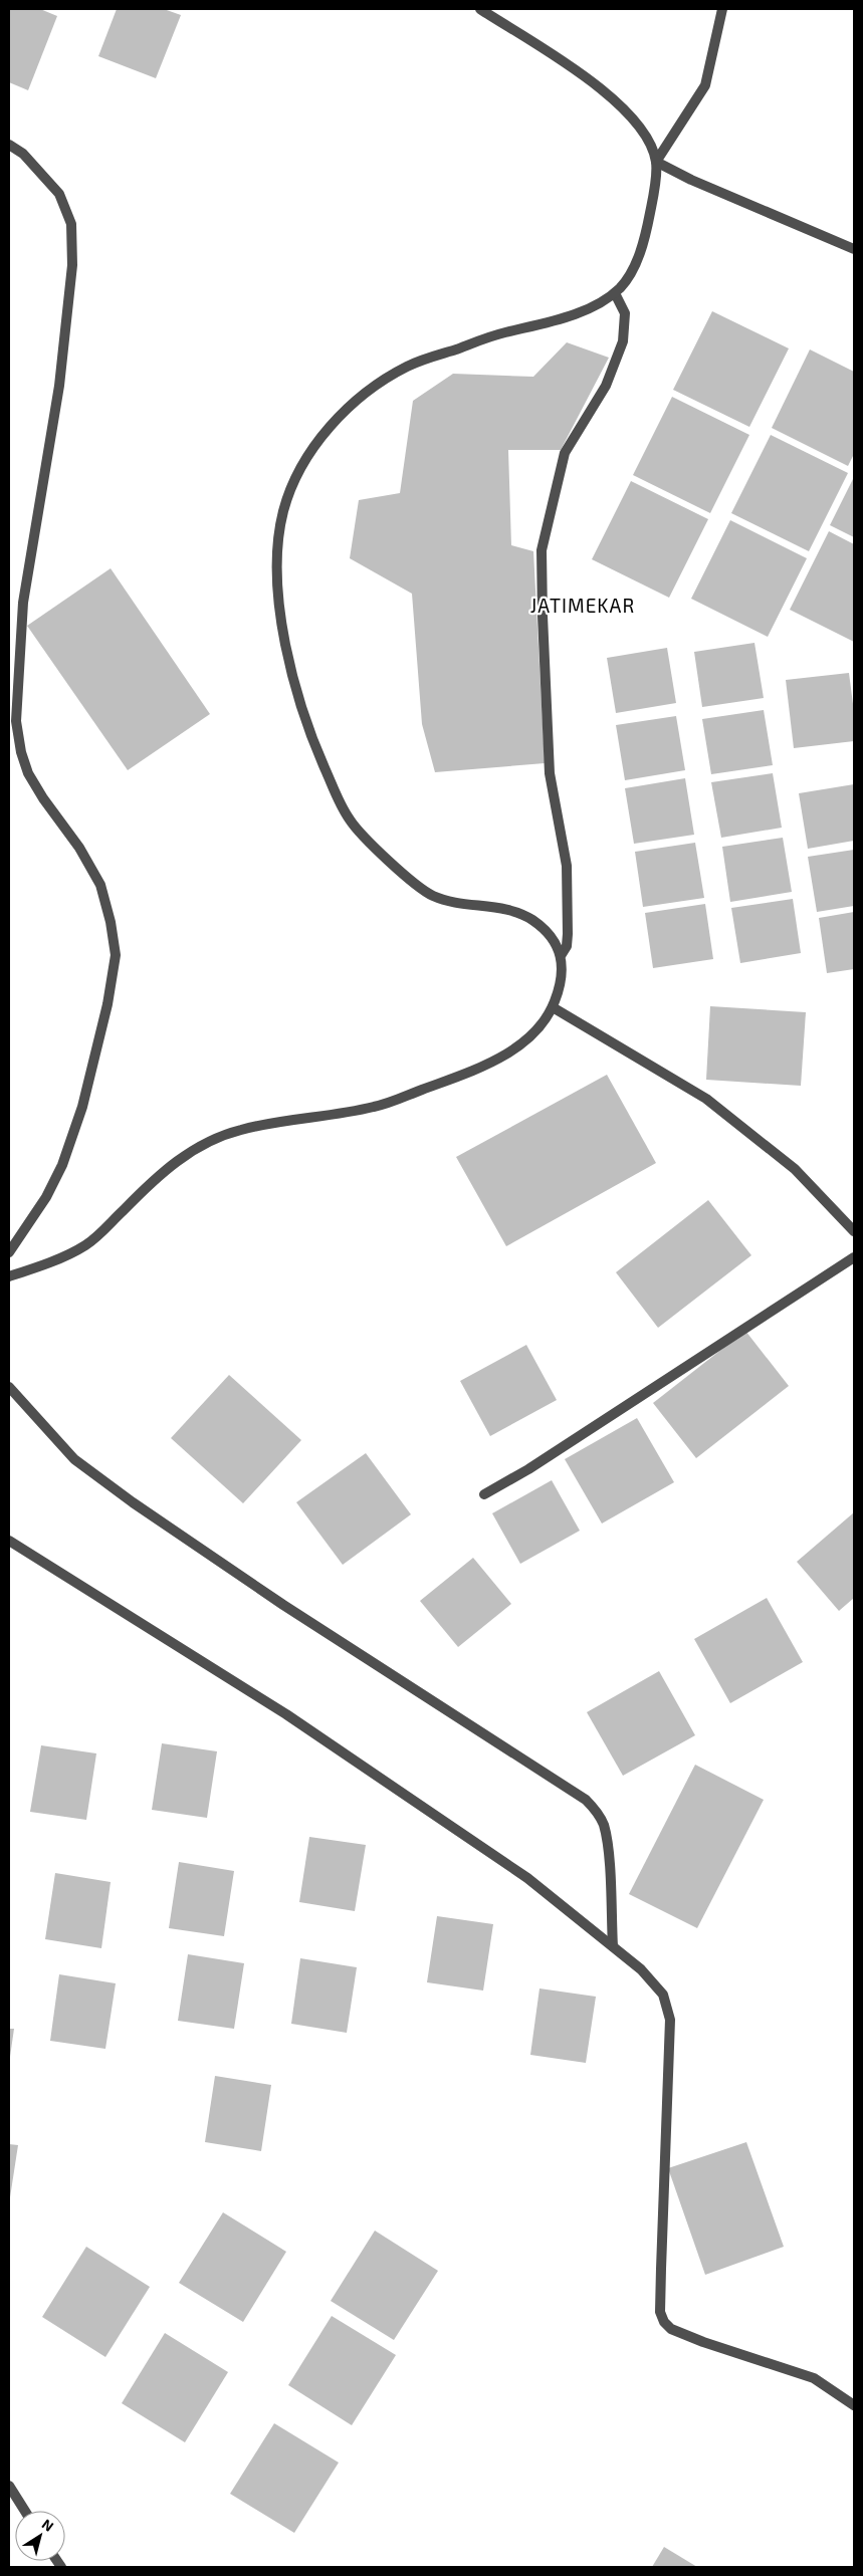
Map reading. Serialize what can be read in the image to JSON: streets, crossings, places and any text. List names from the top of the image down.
{
  "districts": ["JATIMEKAR"],
  "north": "top right"
}
